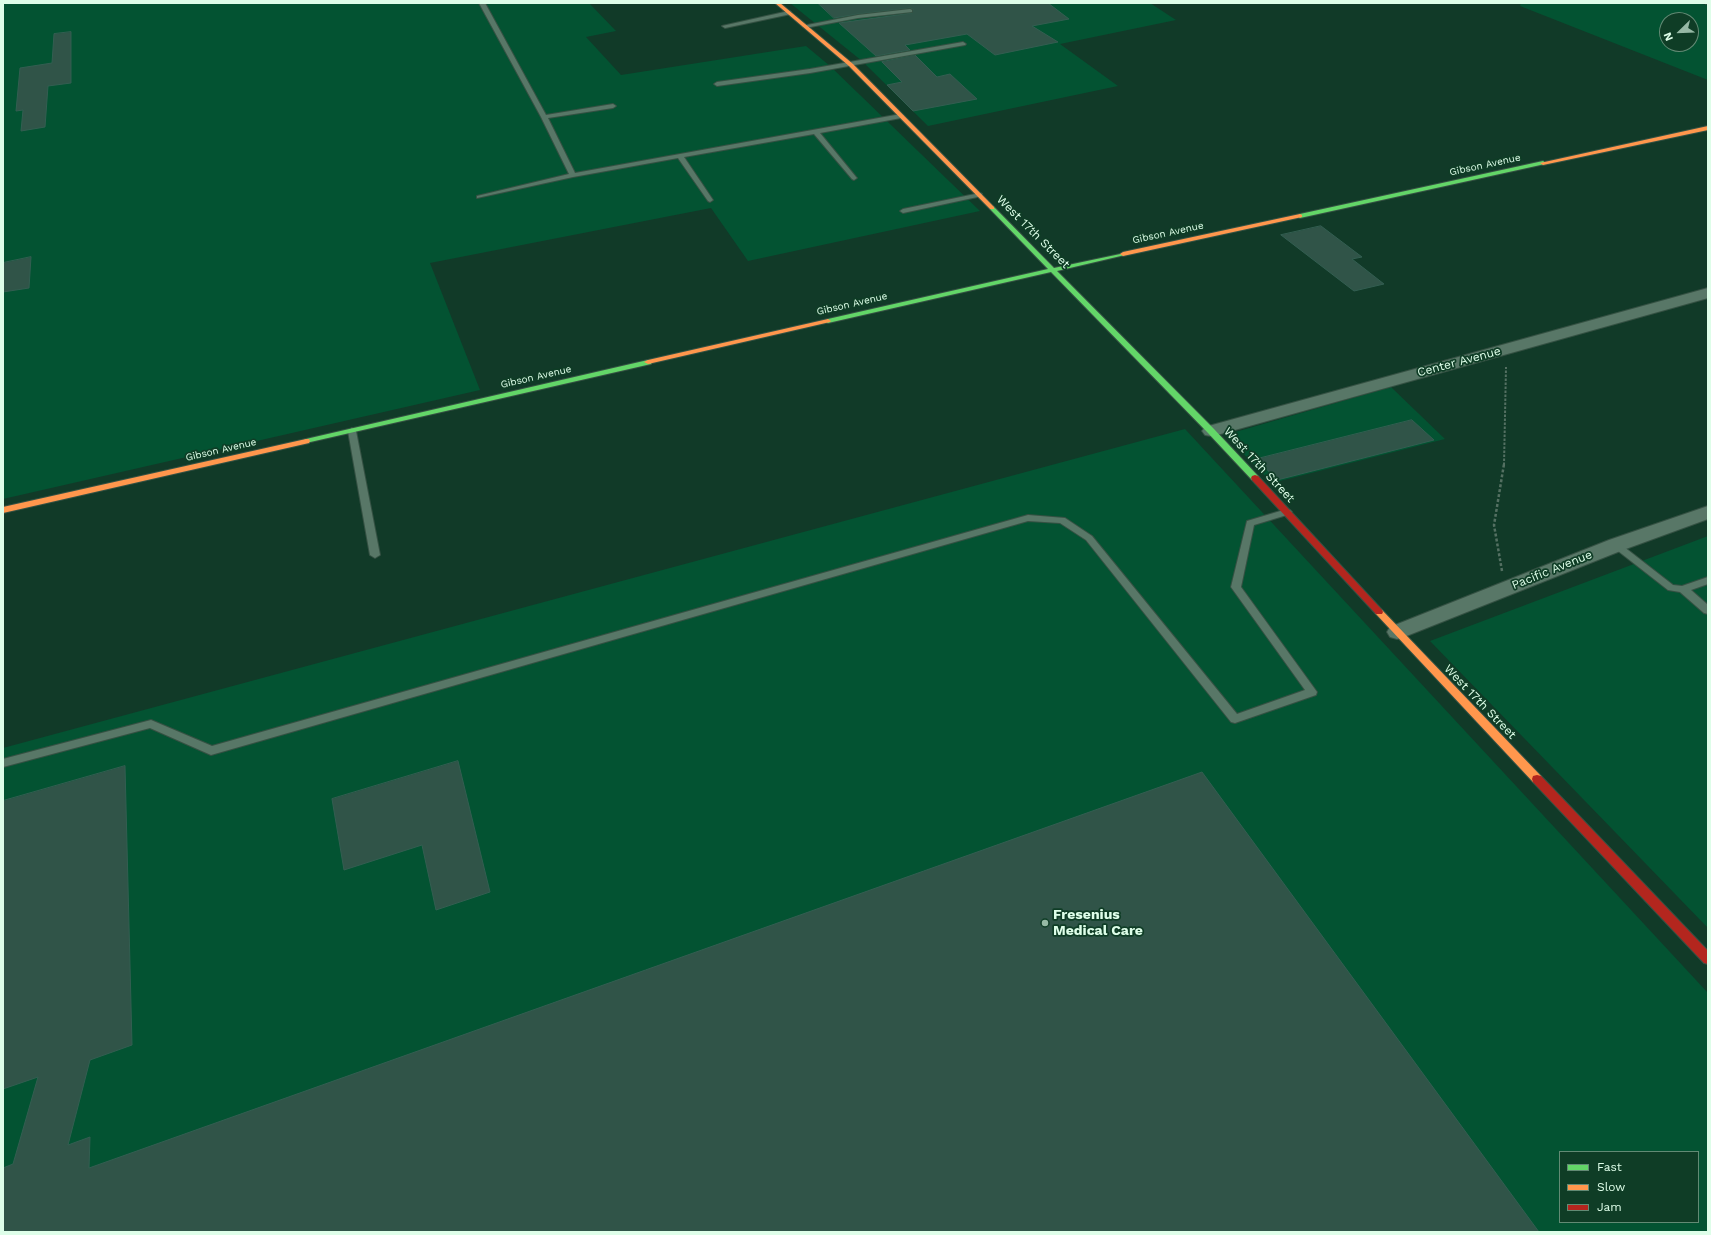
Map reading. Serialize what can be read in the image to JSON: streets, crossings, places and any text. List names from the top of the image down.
{
  "streets": {
    "street": [
      "Gibson Avenue",
      "West 17th Street",
      "Center Avenue",
      "Pacific Avenue"
    ]
  },
  "crossings": [
    ["Gibson Avenue", "West 17th Street"],
    ["West 17th Street", "Center Avenue"],
    ["West 17th Street", "Pacific Avenue"]
  ],
  "places": ["Fresenius Medical Care"],
  "legend": ["Fast", "Slow", "Jam"],
  "north": "bottom left"
}
